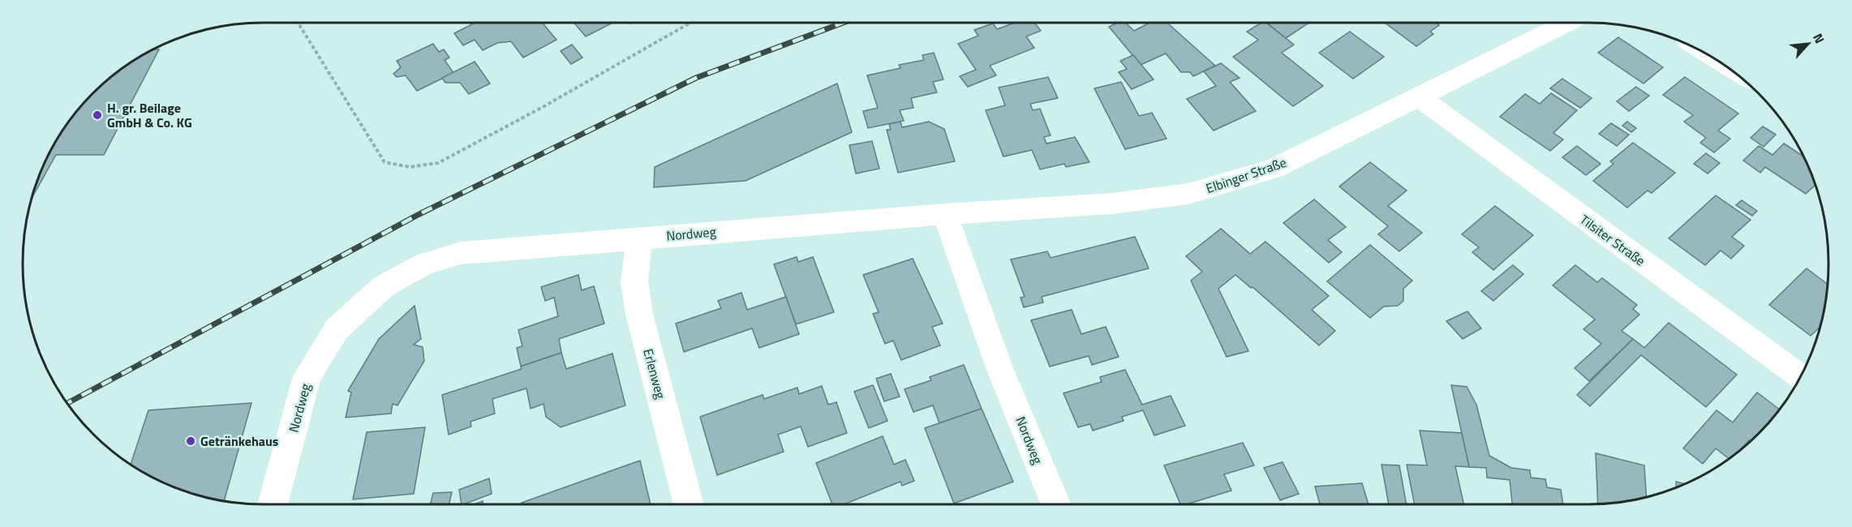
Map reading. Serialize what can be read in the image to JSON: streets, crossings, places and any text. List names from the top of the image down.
{
  "streets": {
    "street": [
      "Elbinger Straße",
      "Nordweg",
      "Tilsiter Straße",
      "Erlenweg"
    ]
  },
  "crossings": [
    ["Elbinger Straße", "Nordweg"],
    ["Elbinger Straße", "Tilsiter Straße"],
    ["Nordweg", "Erlenweg"]
  ],
  "places": ["H. gr. Beilage GmbH & Co. KG", "Getränkehaus"],
  "north": "top right"
}
